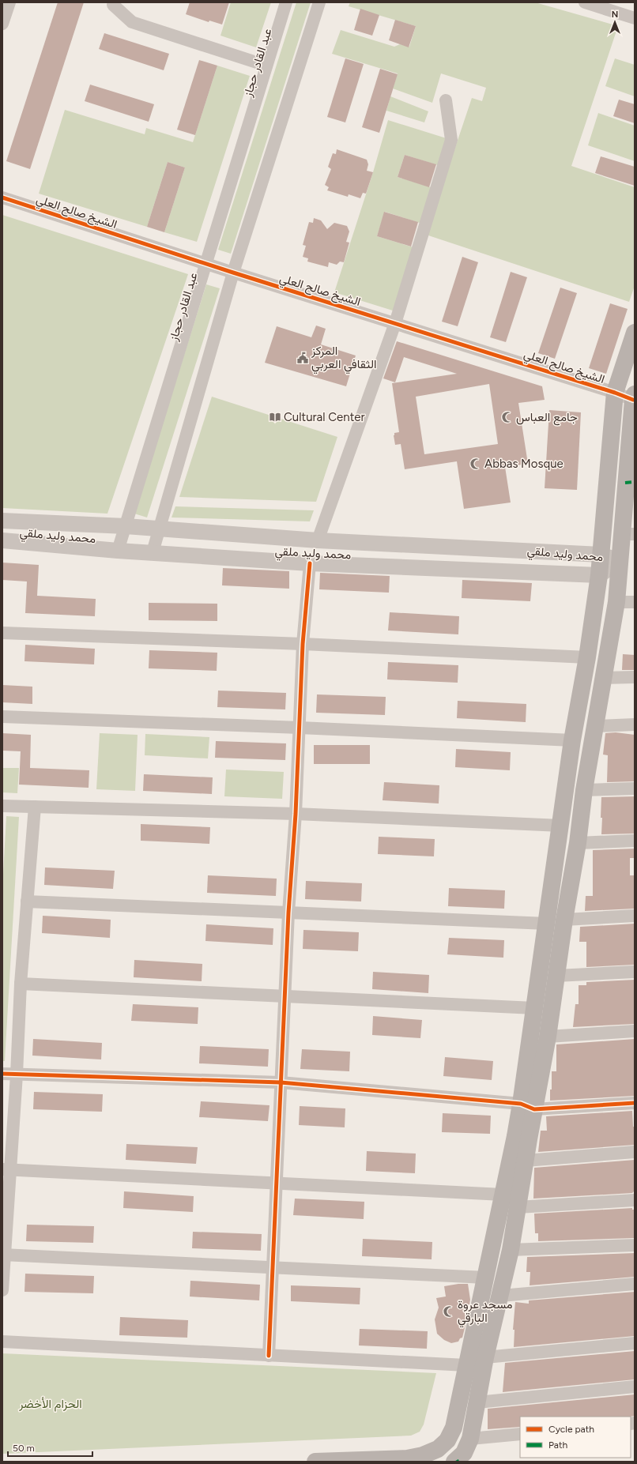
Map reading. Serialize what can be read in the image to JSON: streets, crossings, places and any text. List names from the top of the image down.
{
  "streets": {
    "street": ["عبد القادر حجاز", "الشيخ صالح العلي", "محمد وليد ملقي"]
  },
  "crossings": [
    ["عبد القادر حجاز", "الشيخ صالح العلي"],
    ["عبد القادر حجاز", "محمد وليد ملقي"]
  ],
  "parks": ["الحزام الأخضر"],
  "places": {
    "public building": ["المركز الثقافي العربي"],
    "library": ["Cultural Center"],
    "mosque": ["جامع العباس", "Abbas Mosque", "مسجد عروة البارقي"]
  },
  "legend": ["Cycle path", "Path"],
  "scale_bar": "50 m",
  "north": "top"
}
